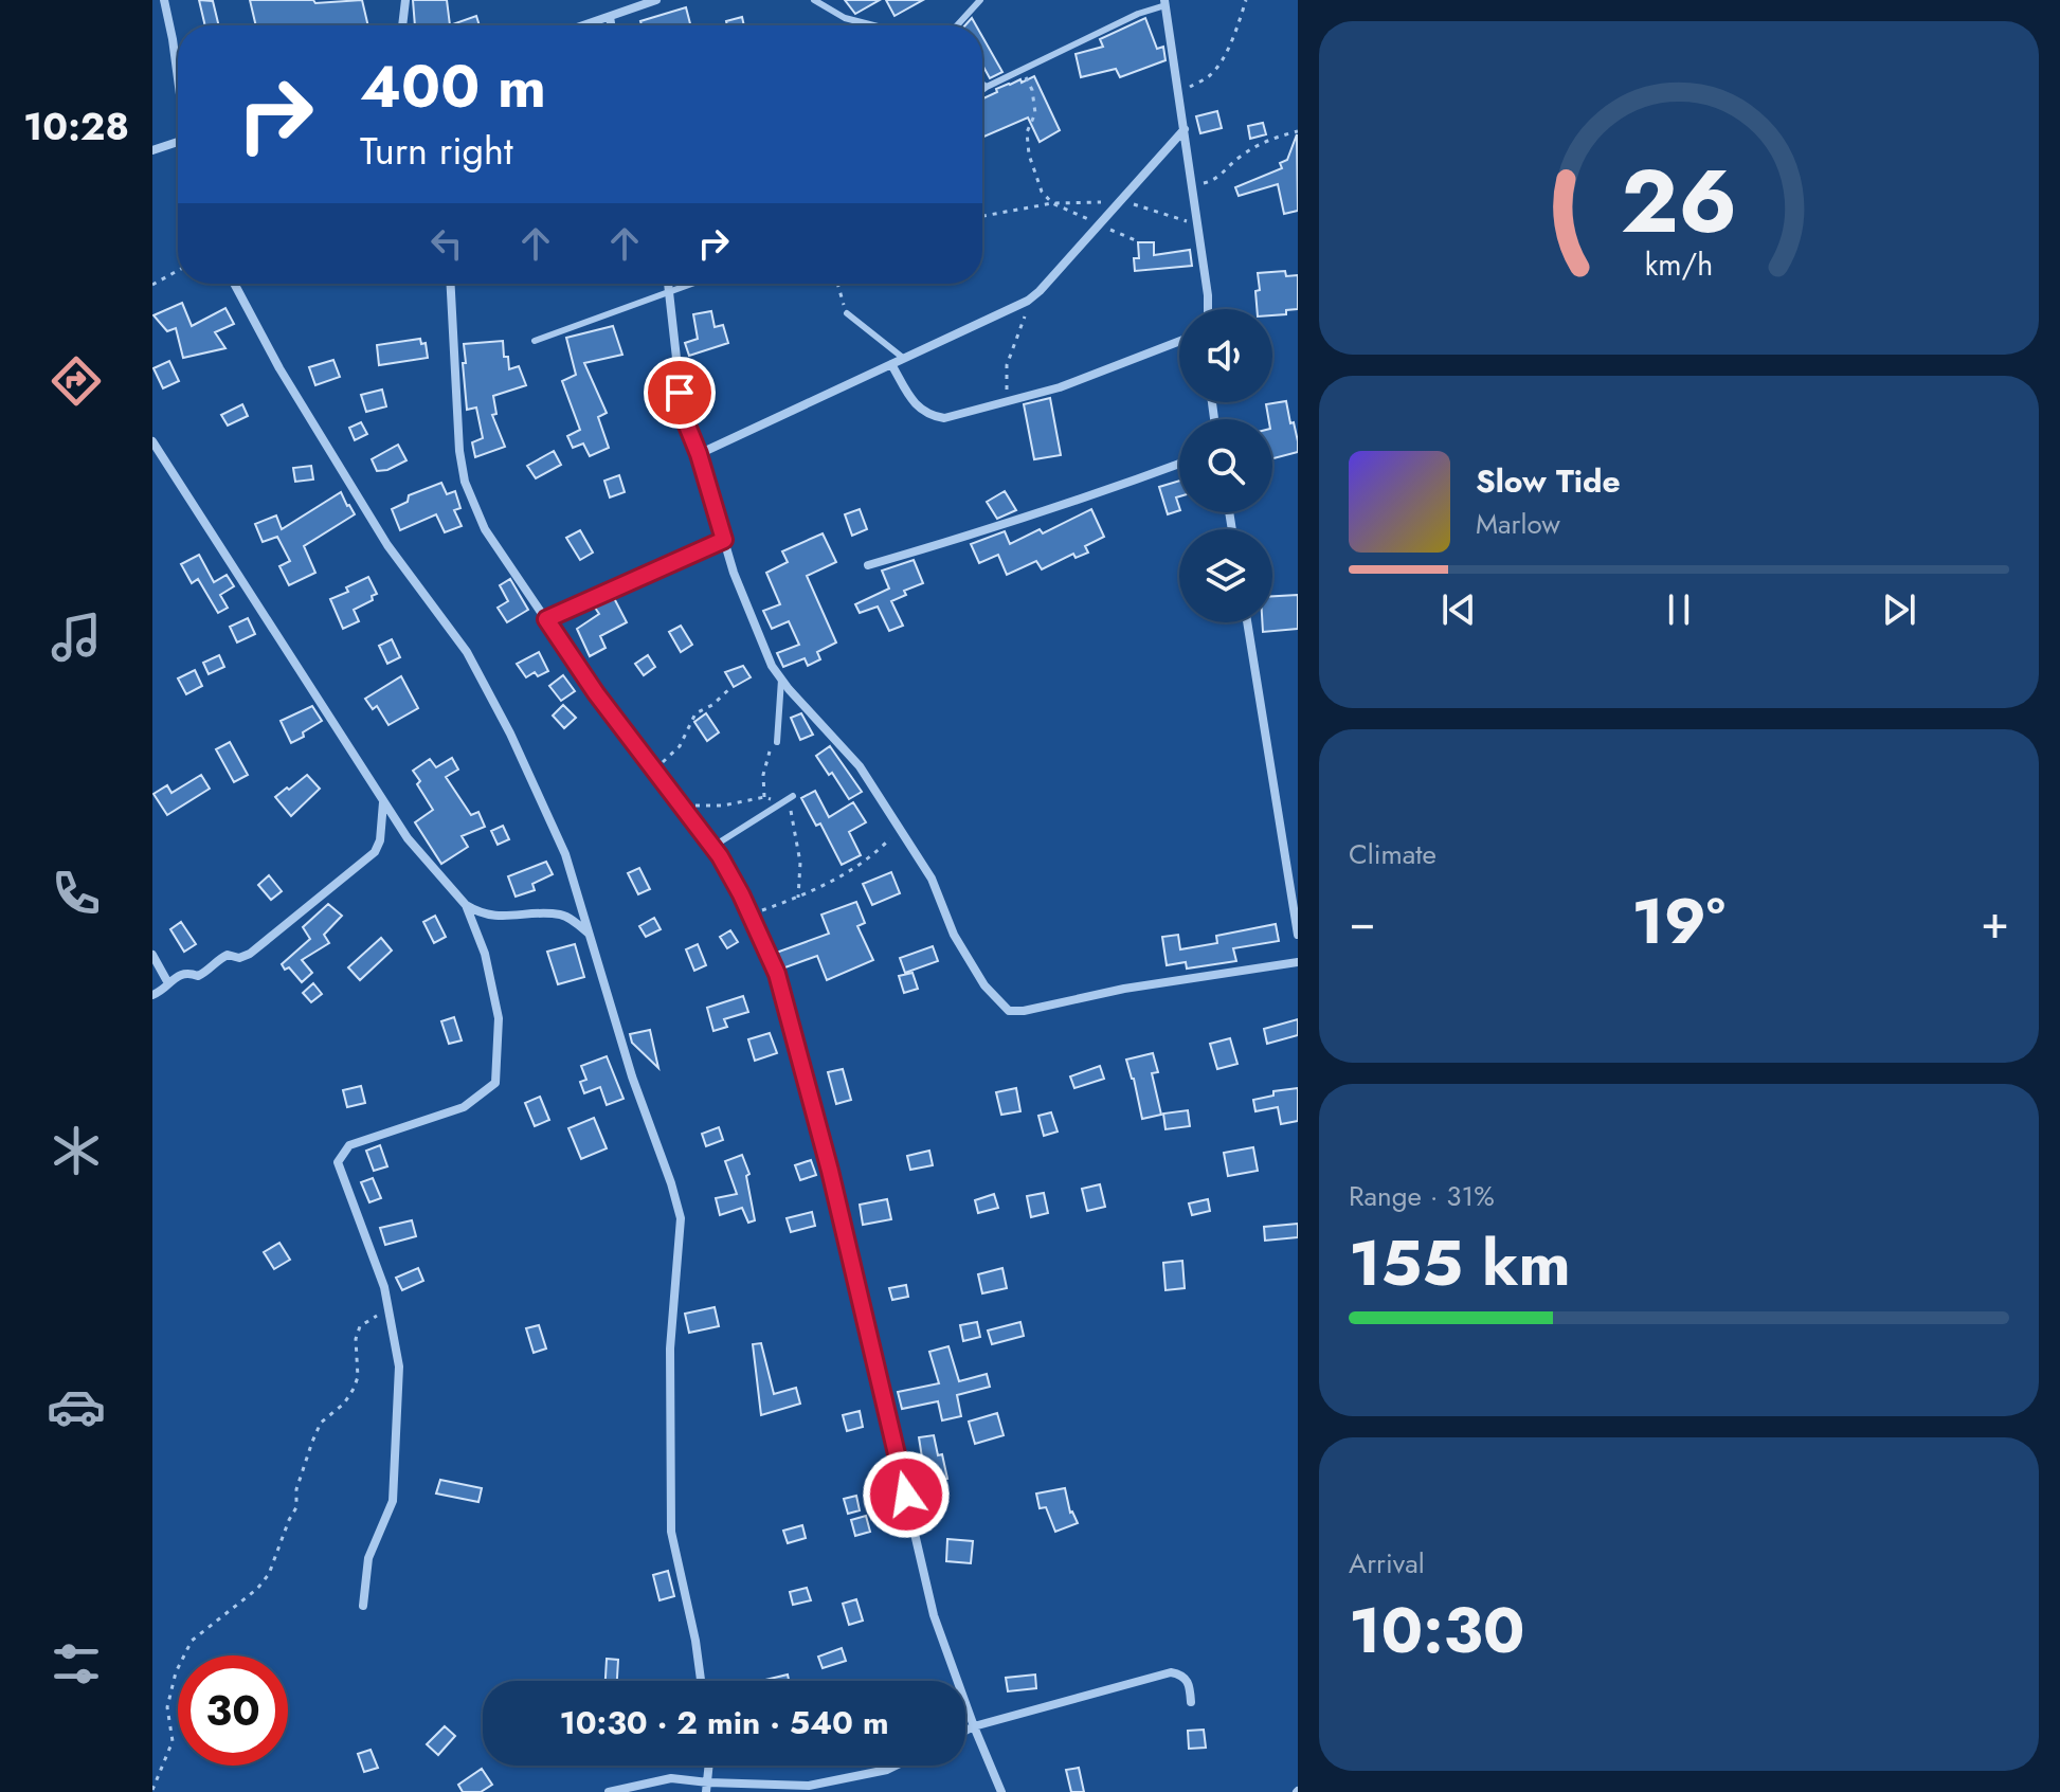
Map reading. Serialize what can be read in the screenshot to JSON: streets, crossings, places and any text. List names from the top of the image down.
{
  "page": {
    "tabs": "10:28",
    "turn": ["400 m", "Turn right"],
    "song": ["Slow Tide", "Marlow"],
    "tile": [
      "Climate",
      ["Range · 31%", "155 km"],
      ["Arrival", "10:30"]
    ],
    "heat": ["−", "19°", "+"],
    "limit": "30",
    "trip": "10:30 · 2 min · 540 m",
    "gauge": ["26", "km/h"]
  }
}
